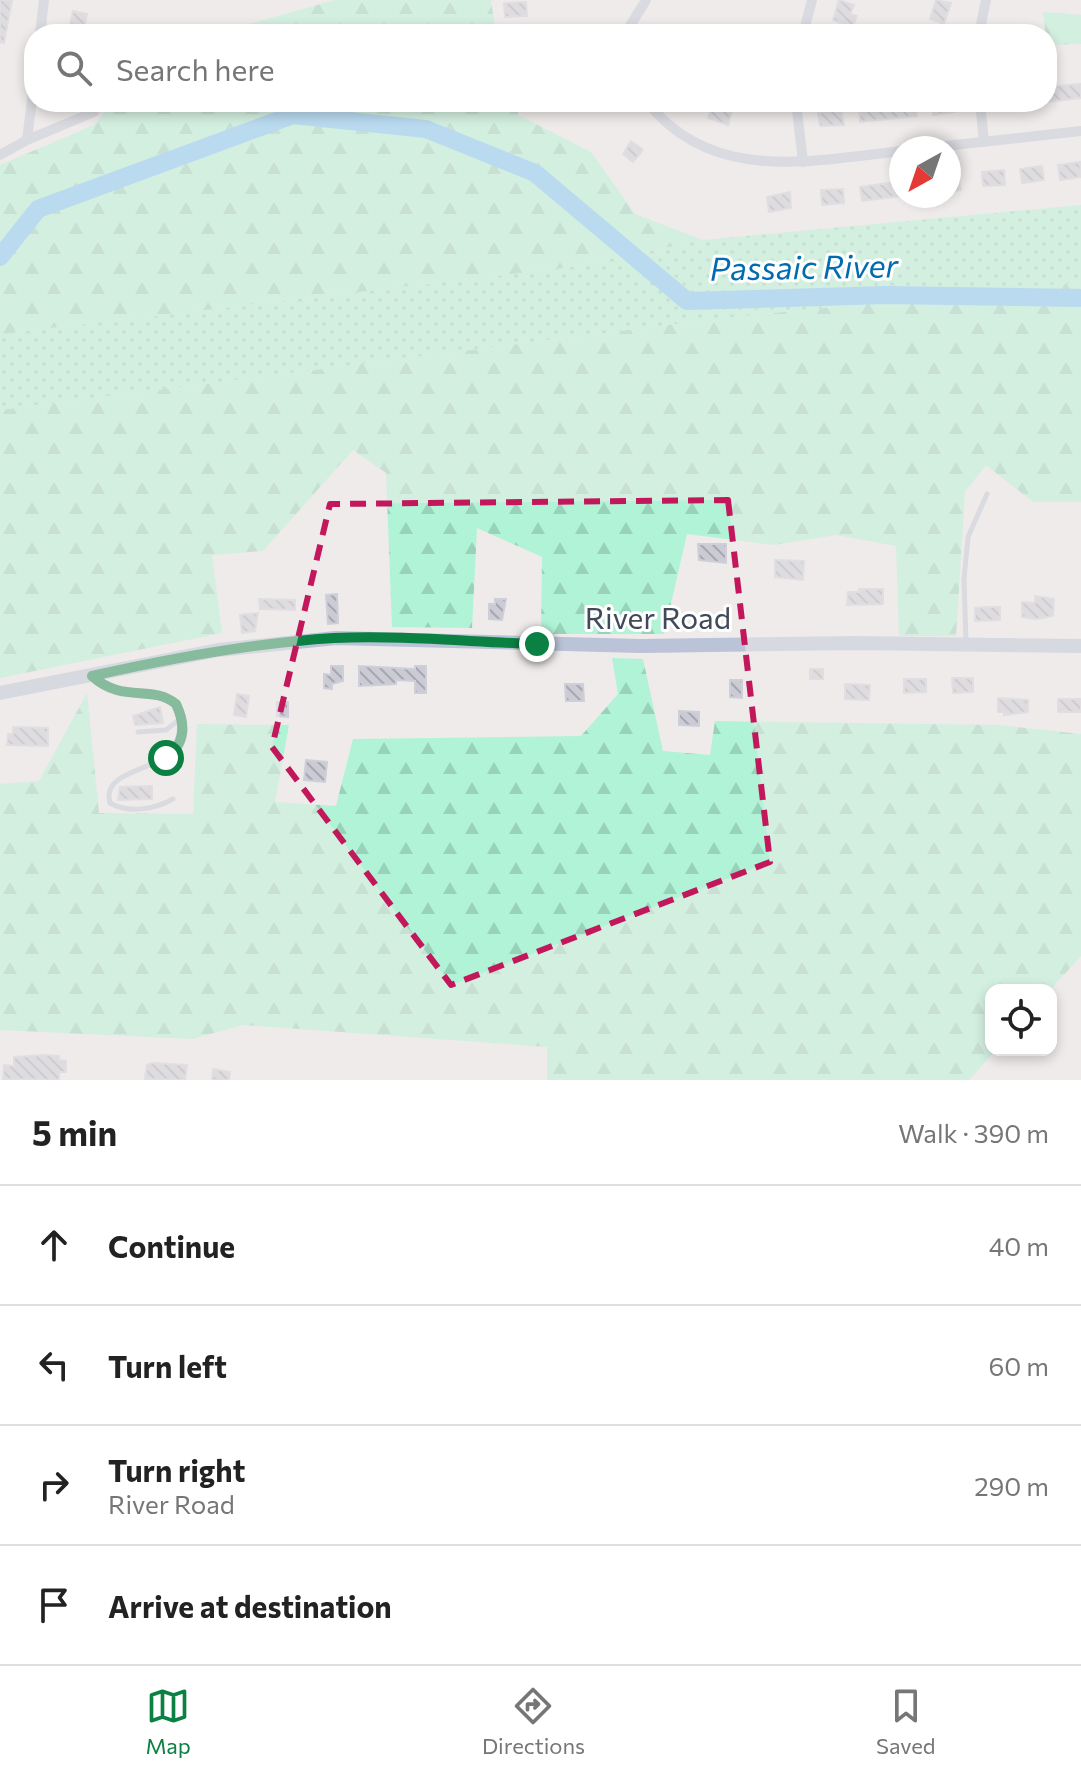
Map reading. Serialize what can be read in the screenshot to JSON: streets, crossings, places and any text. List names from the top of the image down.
{
  "streets": {
    "street": ["River Road"]
  },
  "water": ["Passaic River"],
  "north": "bottom left",
  "page": {
    "search": "Search here",
    "heading": ["5 min", "Walk · 390 m"],
    "list": [
      ["Continue", "40 m"],
      ["Turn left", "60 m"],
      ["Turn right", "River Road", "290 m"],
      "Arrive at destination"
    ],
    "nav": ["Map", "Directions", "Saved"]
  }
}
